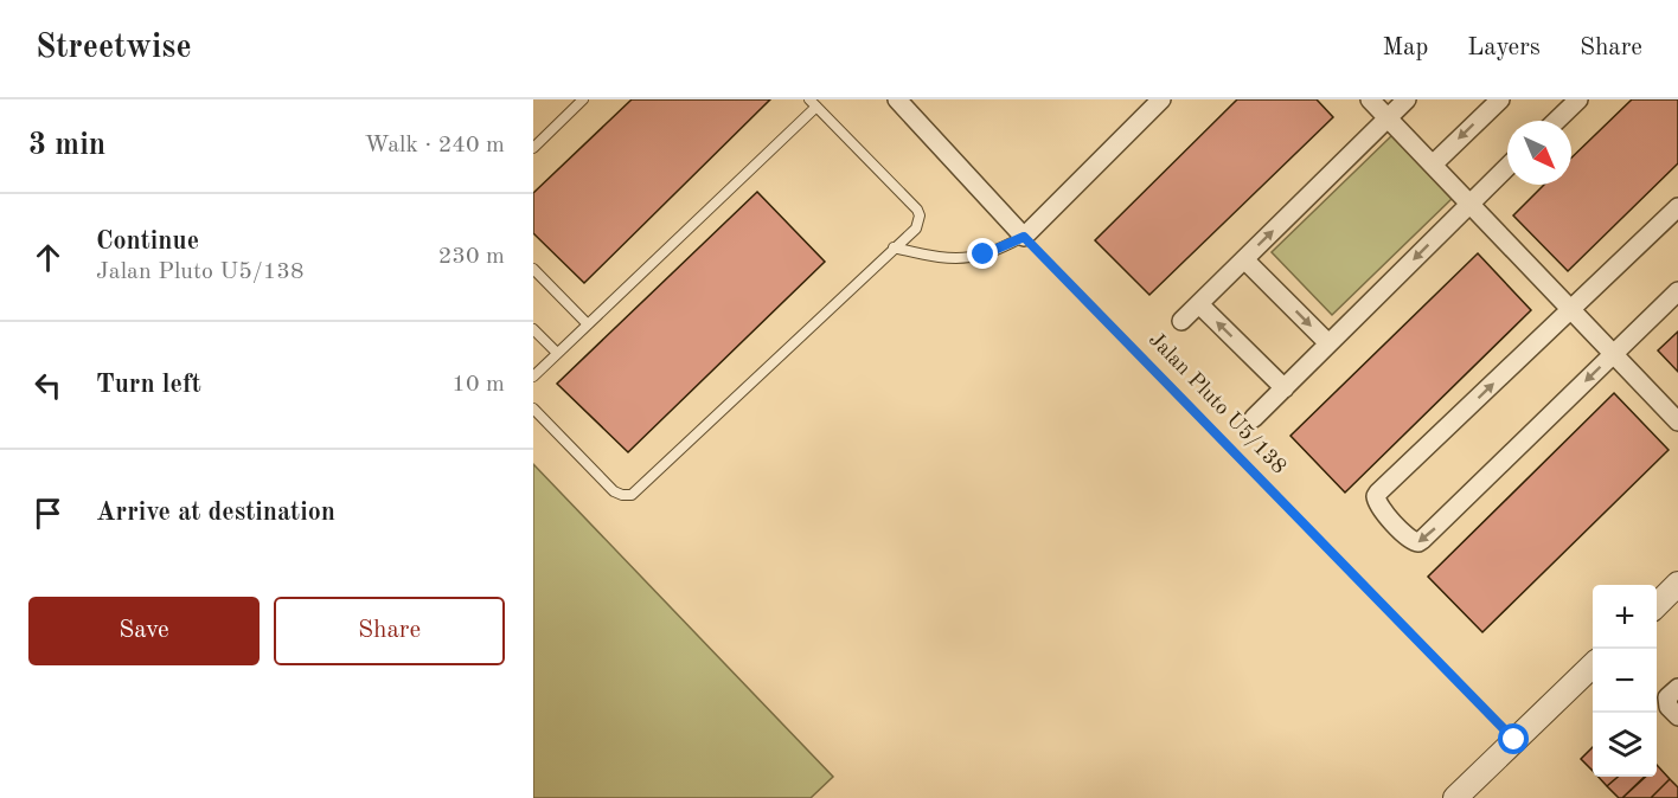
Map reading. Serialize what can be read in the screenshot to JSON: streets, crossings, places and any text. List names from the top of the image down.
{
  "streets": {
    "path": ["Jalan Pluto U5/138"]
  },
  "north": "bottom right",
  "page": {
    "header": "Streetwise",
    "nav": ["Map", "Layers", "Share"],
    "heading": ["3 min", "Walk · 240 m"],
    "list": [
      ["Continue", "Jalan Pluto U5/138", "230 m"],
      ["Turn left", "10 m"],
      "Arrive at destination"
    ],
    "buttons": ["Save", "Share"],
    "map_buttons": ["+", "−"]
  }
}
